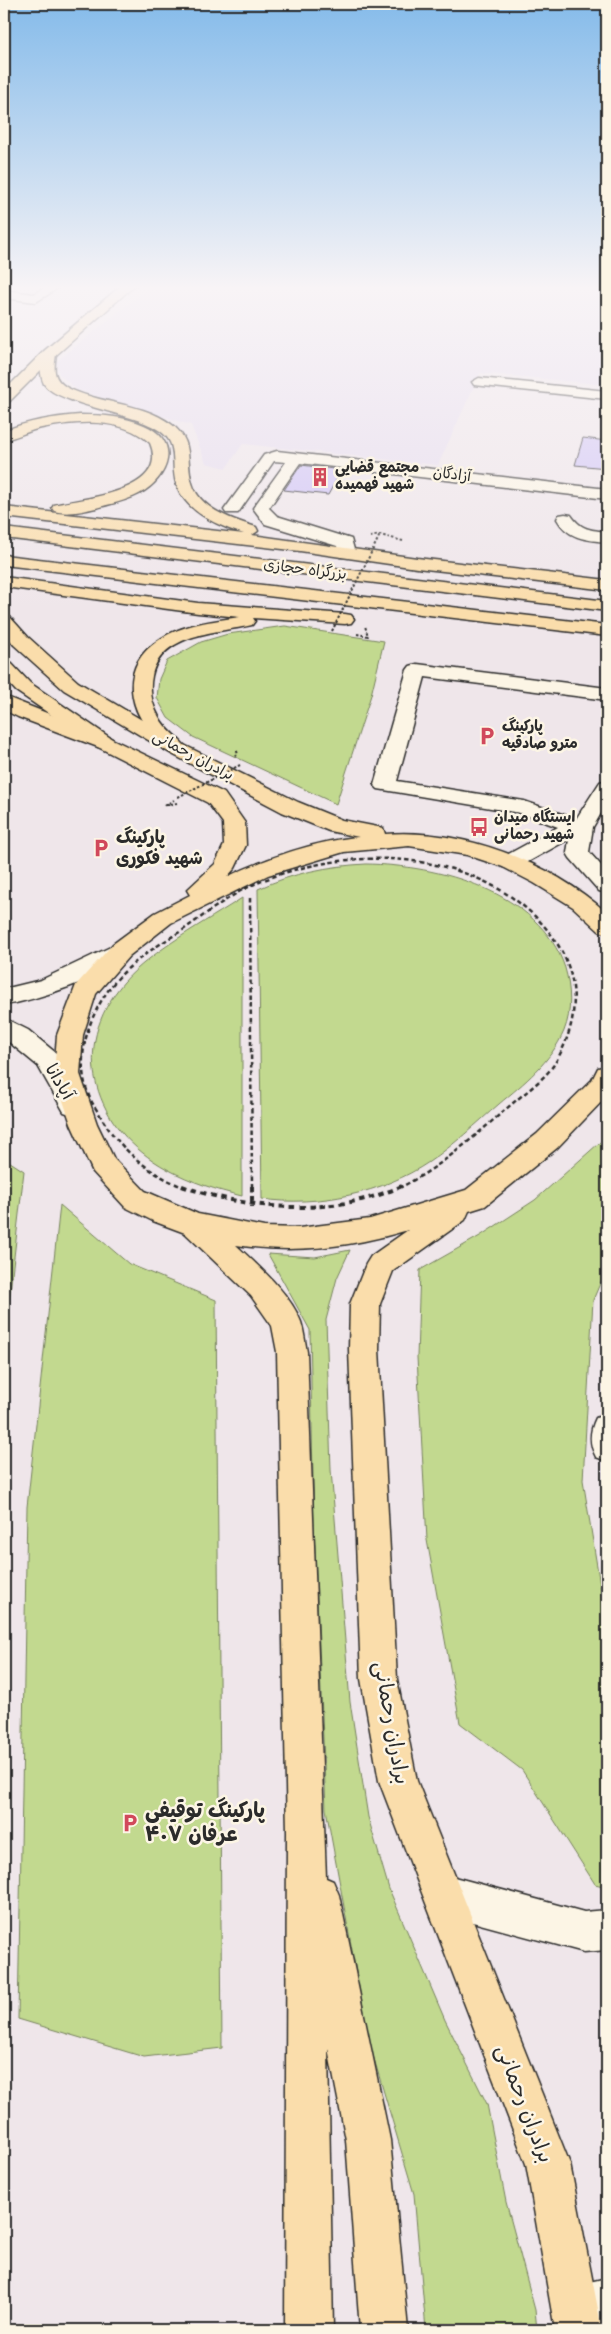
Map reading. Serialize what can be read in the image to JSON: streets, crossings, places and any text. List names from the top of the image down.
{
  "streets": {
    "main road": ["بزرگراه حجازی", "برادران رحمانی"],
    "street": ["آزادگان", "آپادانا"]
  },
  "places": {
    "building": ["مجتمع قضایی شهید فهمیده"],
    "parking": ["پارکینگ مترو صادقیه", "پارکینگ شهید فکوری", "پارکینگ توقیفی عرفان ۴۰۷"],
    "bus stop": ["ایستگاه میدان شهید رحمانی"]
  }
}
